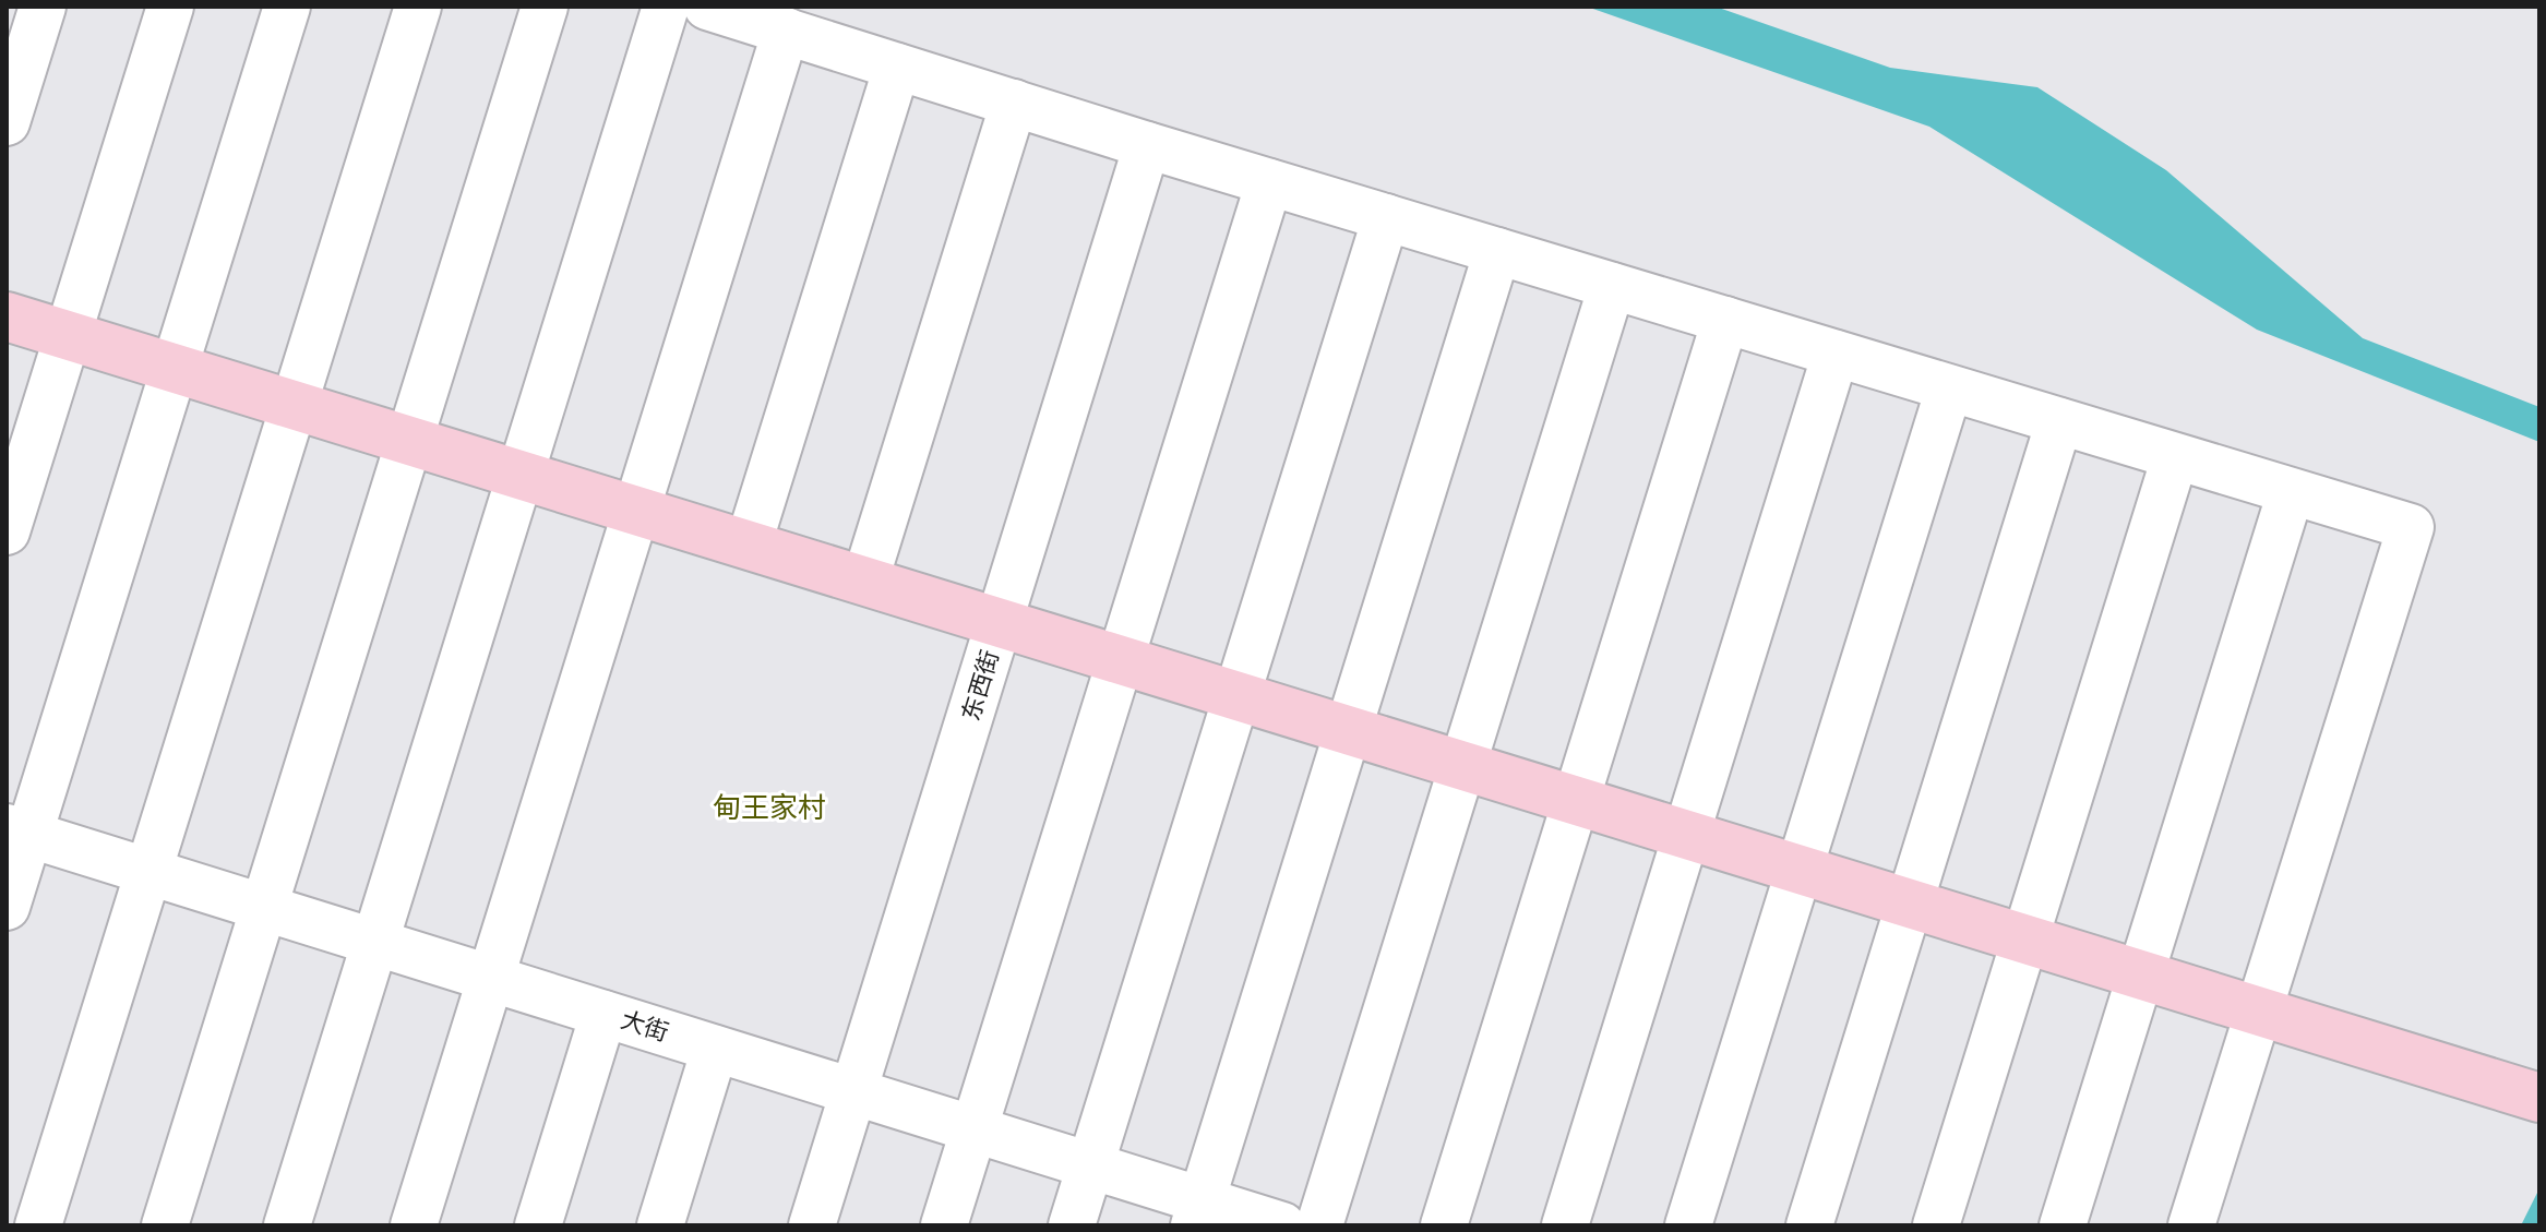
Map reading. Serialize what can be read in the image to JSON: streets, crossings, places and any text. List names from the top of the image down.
{
  "streets": {
    "street": ["东西街", "大街"]
  },
  "crossings": [
    ["东西街", "大街"]
  ],
  "districts": ["甸王家村"]
}
